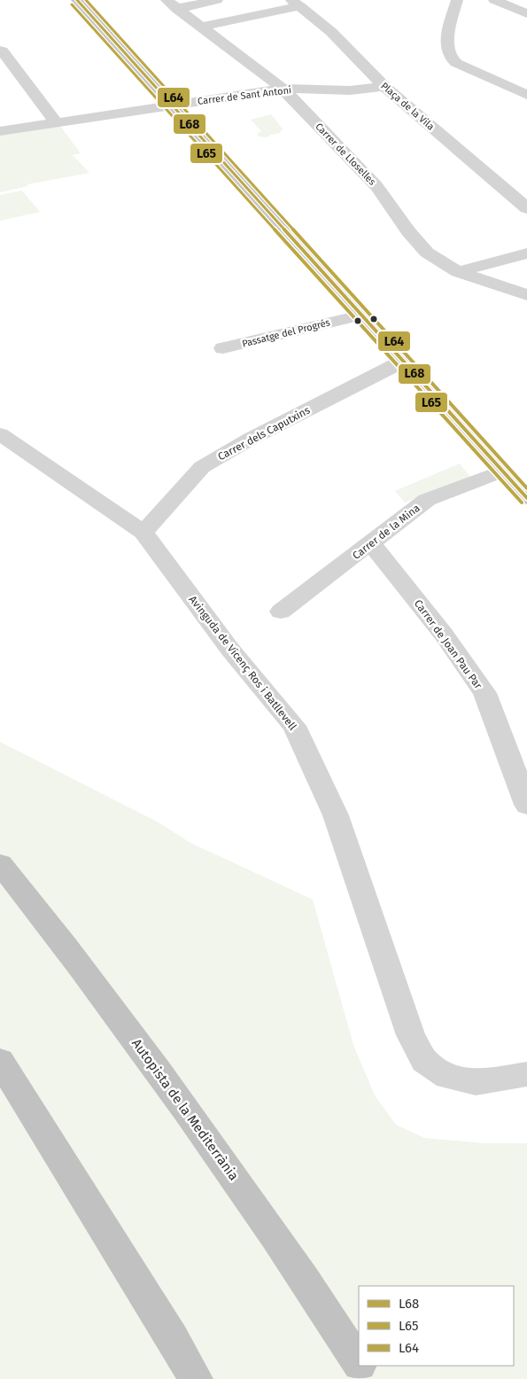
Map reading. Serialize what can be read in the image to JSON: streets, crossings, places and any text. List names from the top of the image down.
{
  "streets": {
    "highway": ["Autopista de la Mediterrània"],
    "street": [
      "Carrer de Sant Antoni",
      "Plaça de la Vila",
      "Carrer de Lloselles",
      "Passatge del Progrés",
      "Carrer dels Caputxins",
      "Carrer de la Mina",
      "Carrer de Joan Pau Par",
      "Avinguda de Vicenç Ros i Batllevell"
    ]
  },
  "crossings": [
    ["Carrer de Sant Antoni", "Plaça de la Vila"],
    ["Carrer de Sant Antoni", "Carrer de Lloselles"],
    ["Carrer dels Caputxins", "Avinguda de Vicenç Ros i Batllevell"],
    ["Carrer de la Mina", "Carrer de Joan Pau Par"]
  ],
  "lines": ["transit line L68", "transit line L64", "transit line L65"],
  "legend": ["L68", "L65", "L64"]
}
